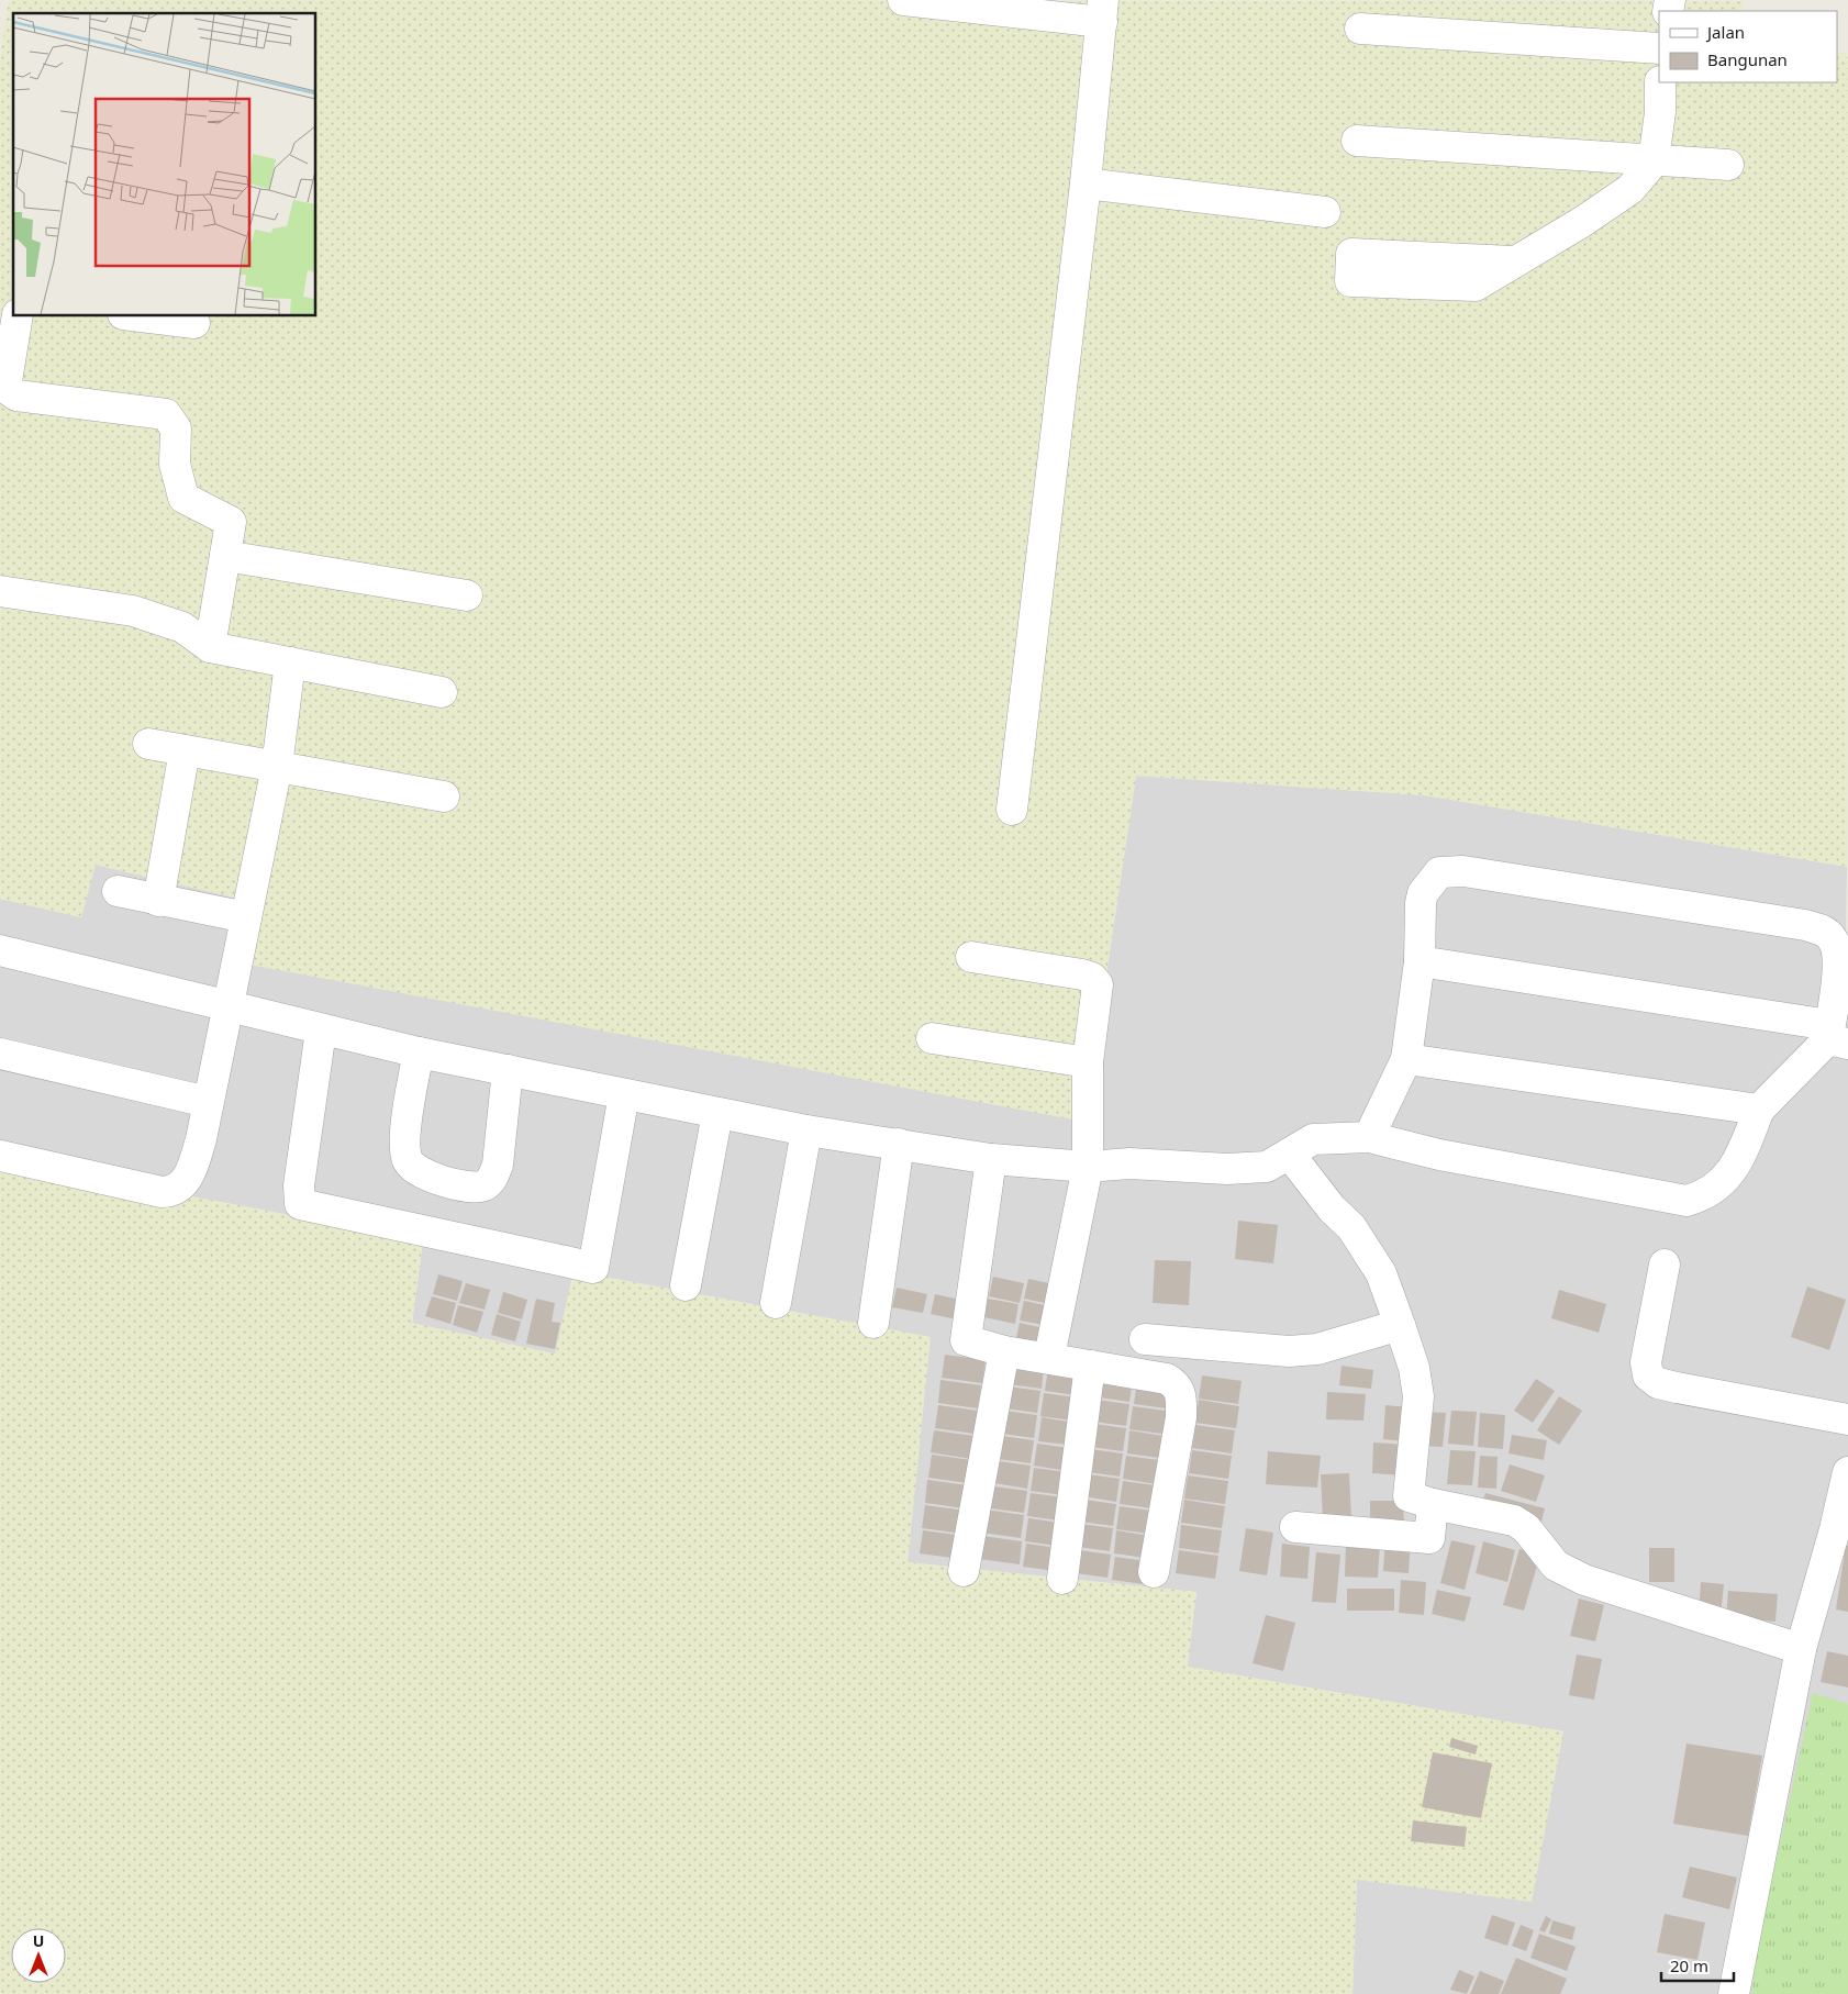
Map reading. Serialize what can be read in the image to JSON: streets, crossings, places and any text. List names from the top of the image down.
{
  "legend": ["Jalan", "Bangunan"],
  "scale_bar": "20 m",
  "north": "top"
}
